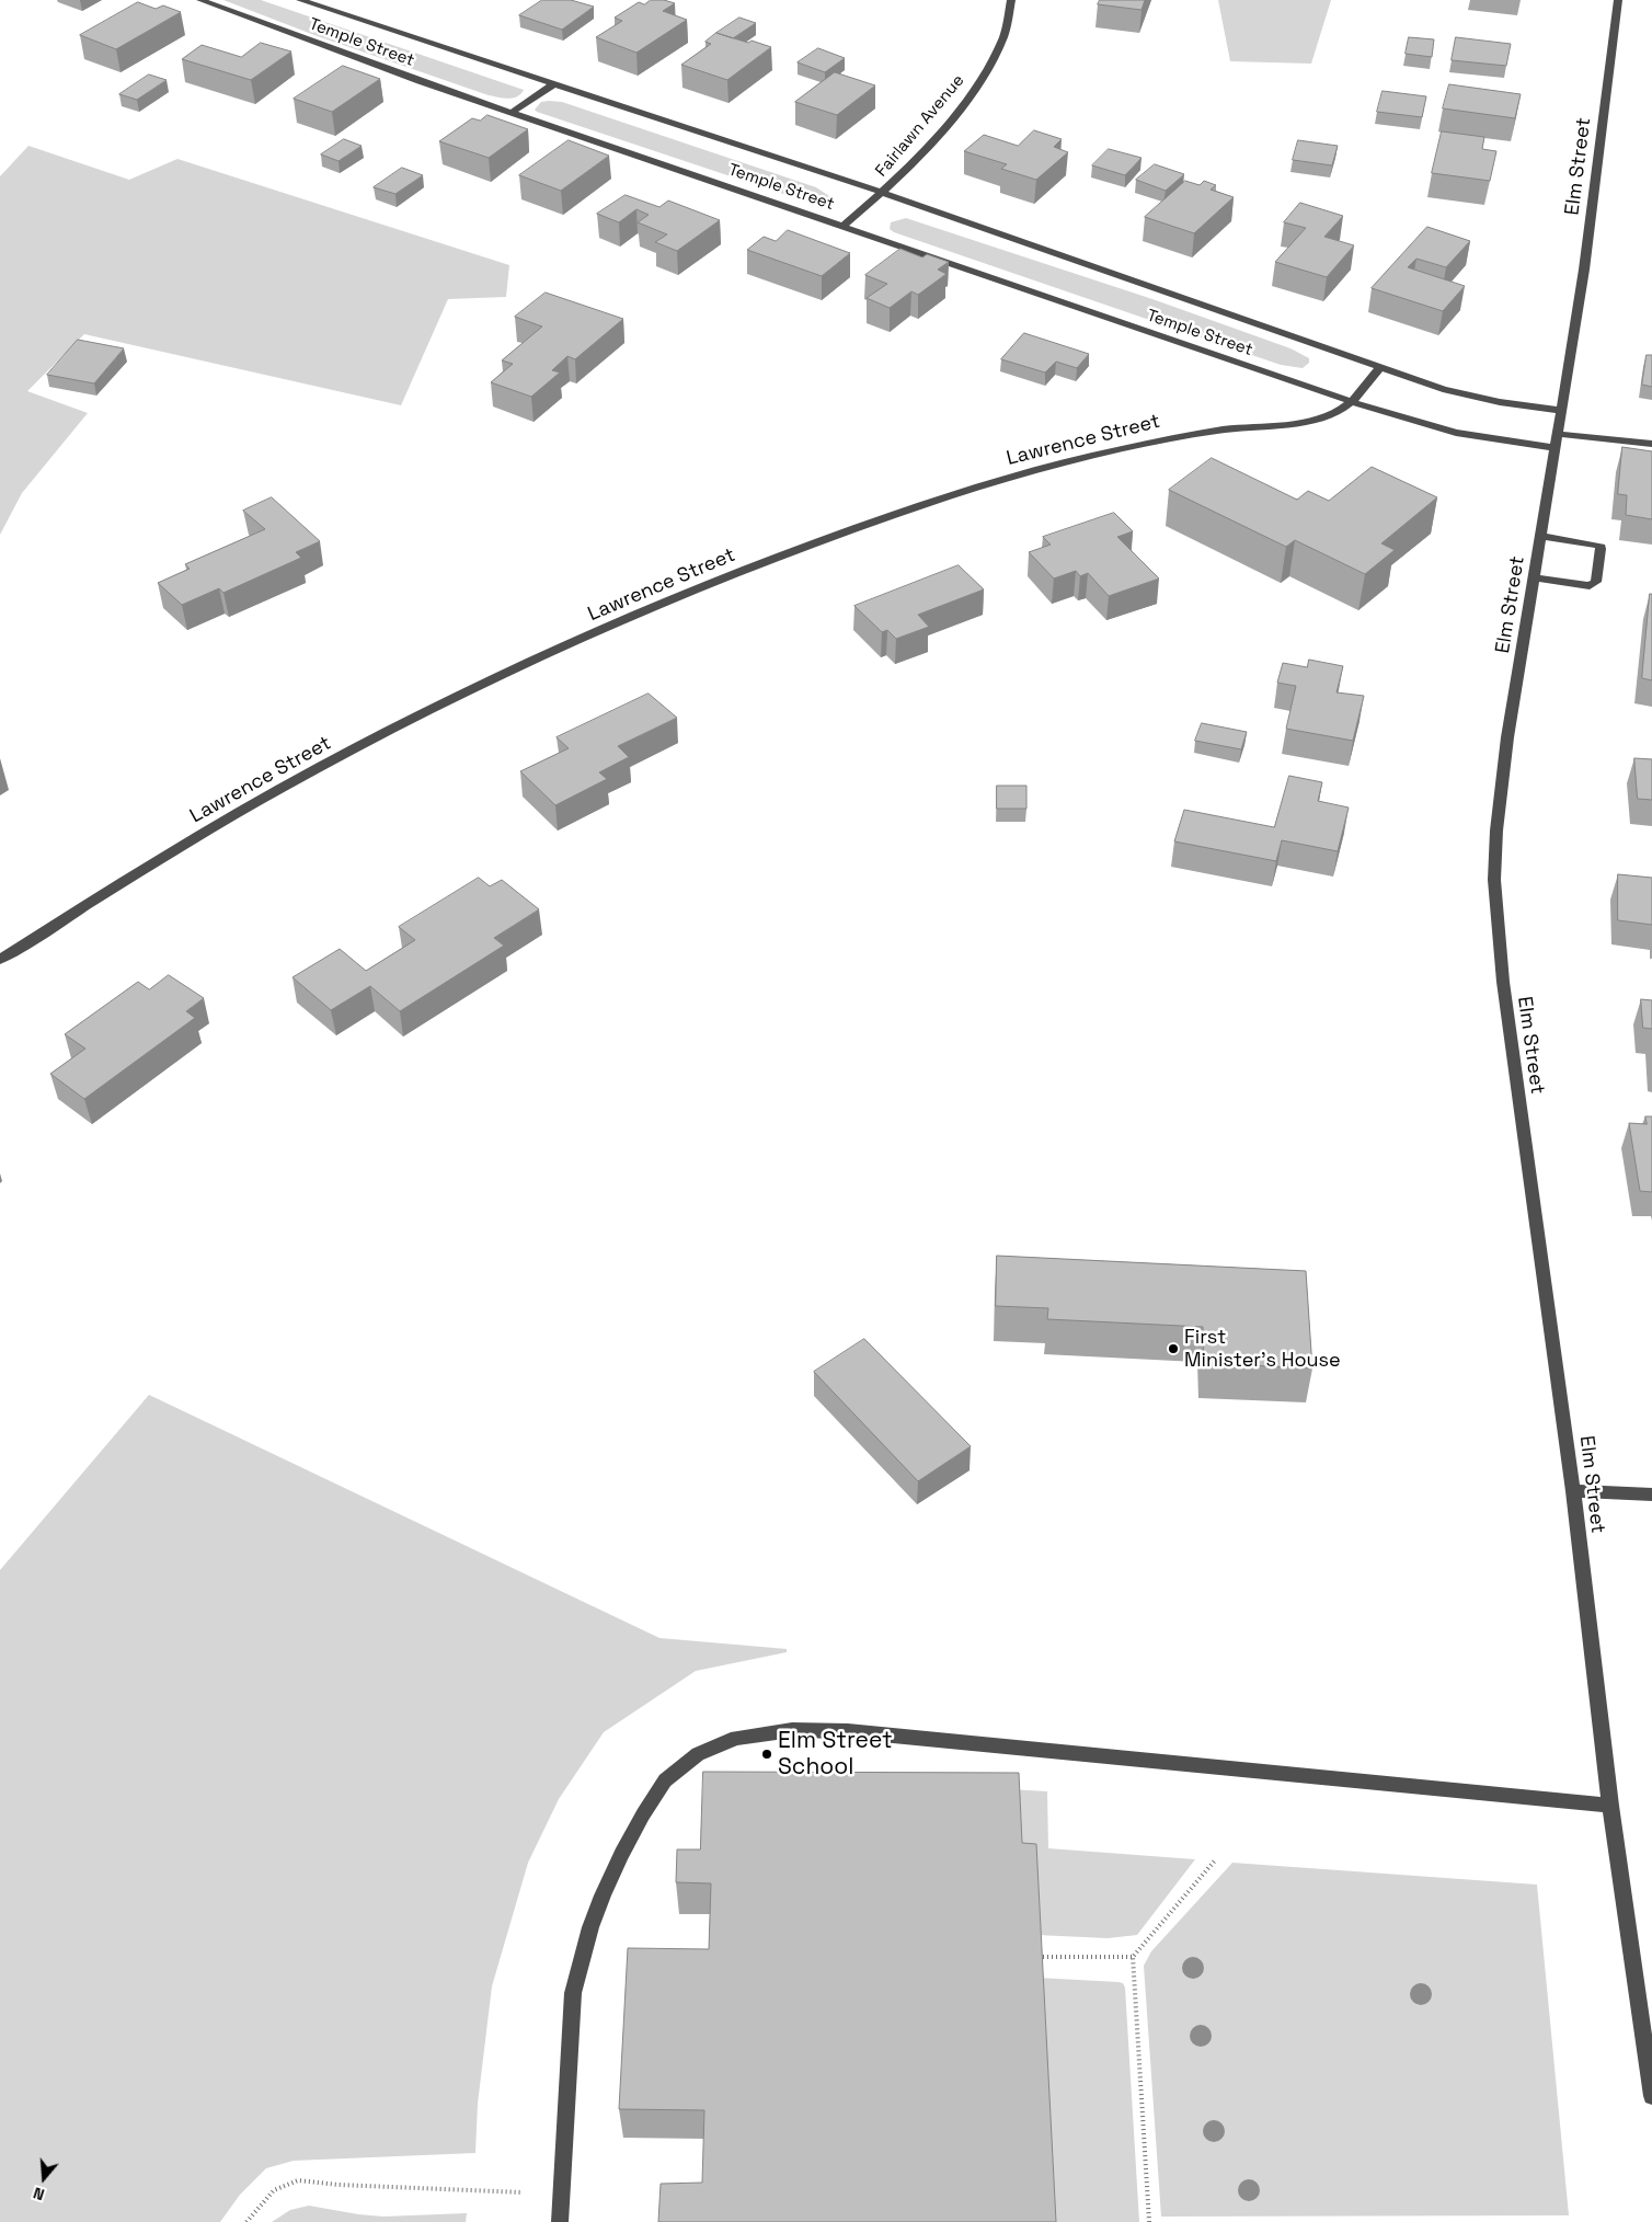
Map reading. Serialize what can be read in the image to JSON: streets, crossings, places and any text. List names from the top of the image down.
{
  "streets": {
    "street": [
      "Temple Street",
      "Fairlawn Avenue",
      "Elm Street",
      "Lawrence Street"
    ]
  },
  "crossings": [
    ["Temple Street", "Fairlawn Avenue"],
    ["Temple Street", "Elm Street"],
    ["Temple Street", "Lawrence Street"]
  ],
  "places": ["First Minister's House", "Elm Street School"],
  "north": "bottom"
}
